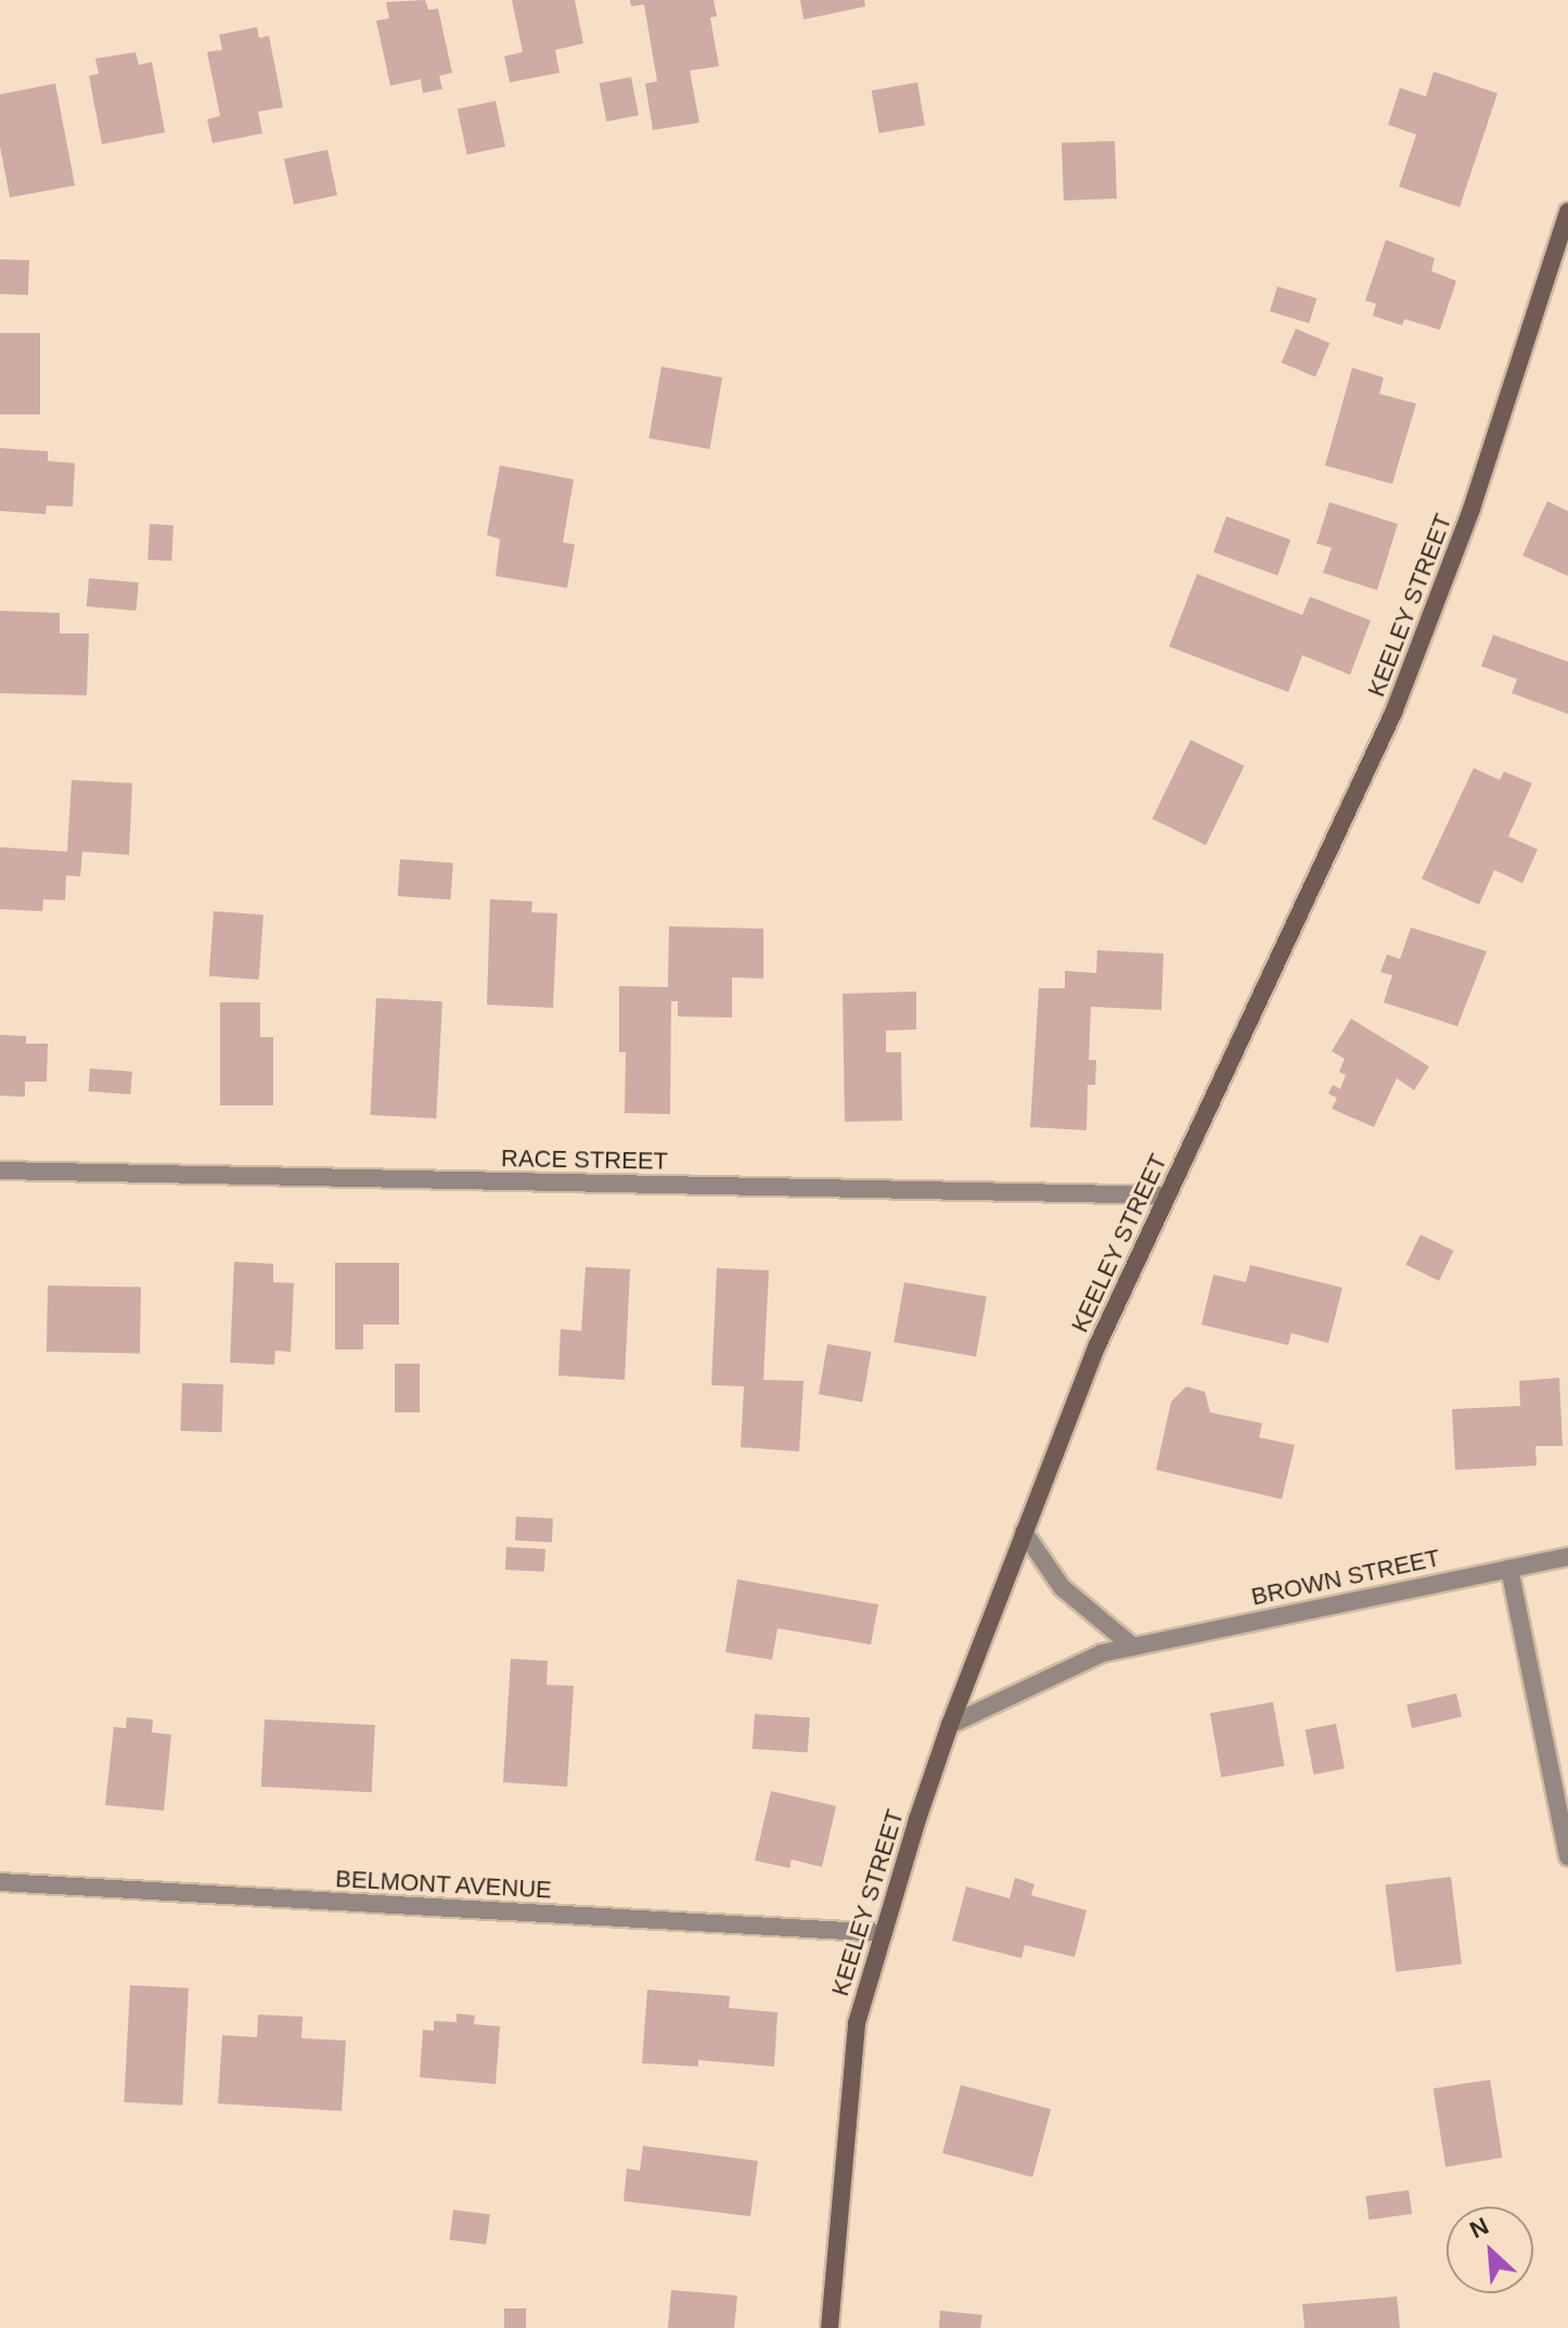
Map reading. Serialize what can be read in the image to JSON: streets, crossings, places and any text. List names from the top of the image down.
{
  "streets": {
    "street": [
      "KEELEY STREET",
      "RACE STREET",
      "BROWN STREET",
      "BELMONT AVENUE"
    ]
  },
  "crossings": [
    ["KEELEY STREET", "RACE STREET"],
    ["KEELEY STREET", "BROWN STREET"],
    ["KEELEY STREET", "BELMONT AVENUE"]
  ],
  "north": "top left"
}
